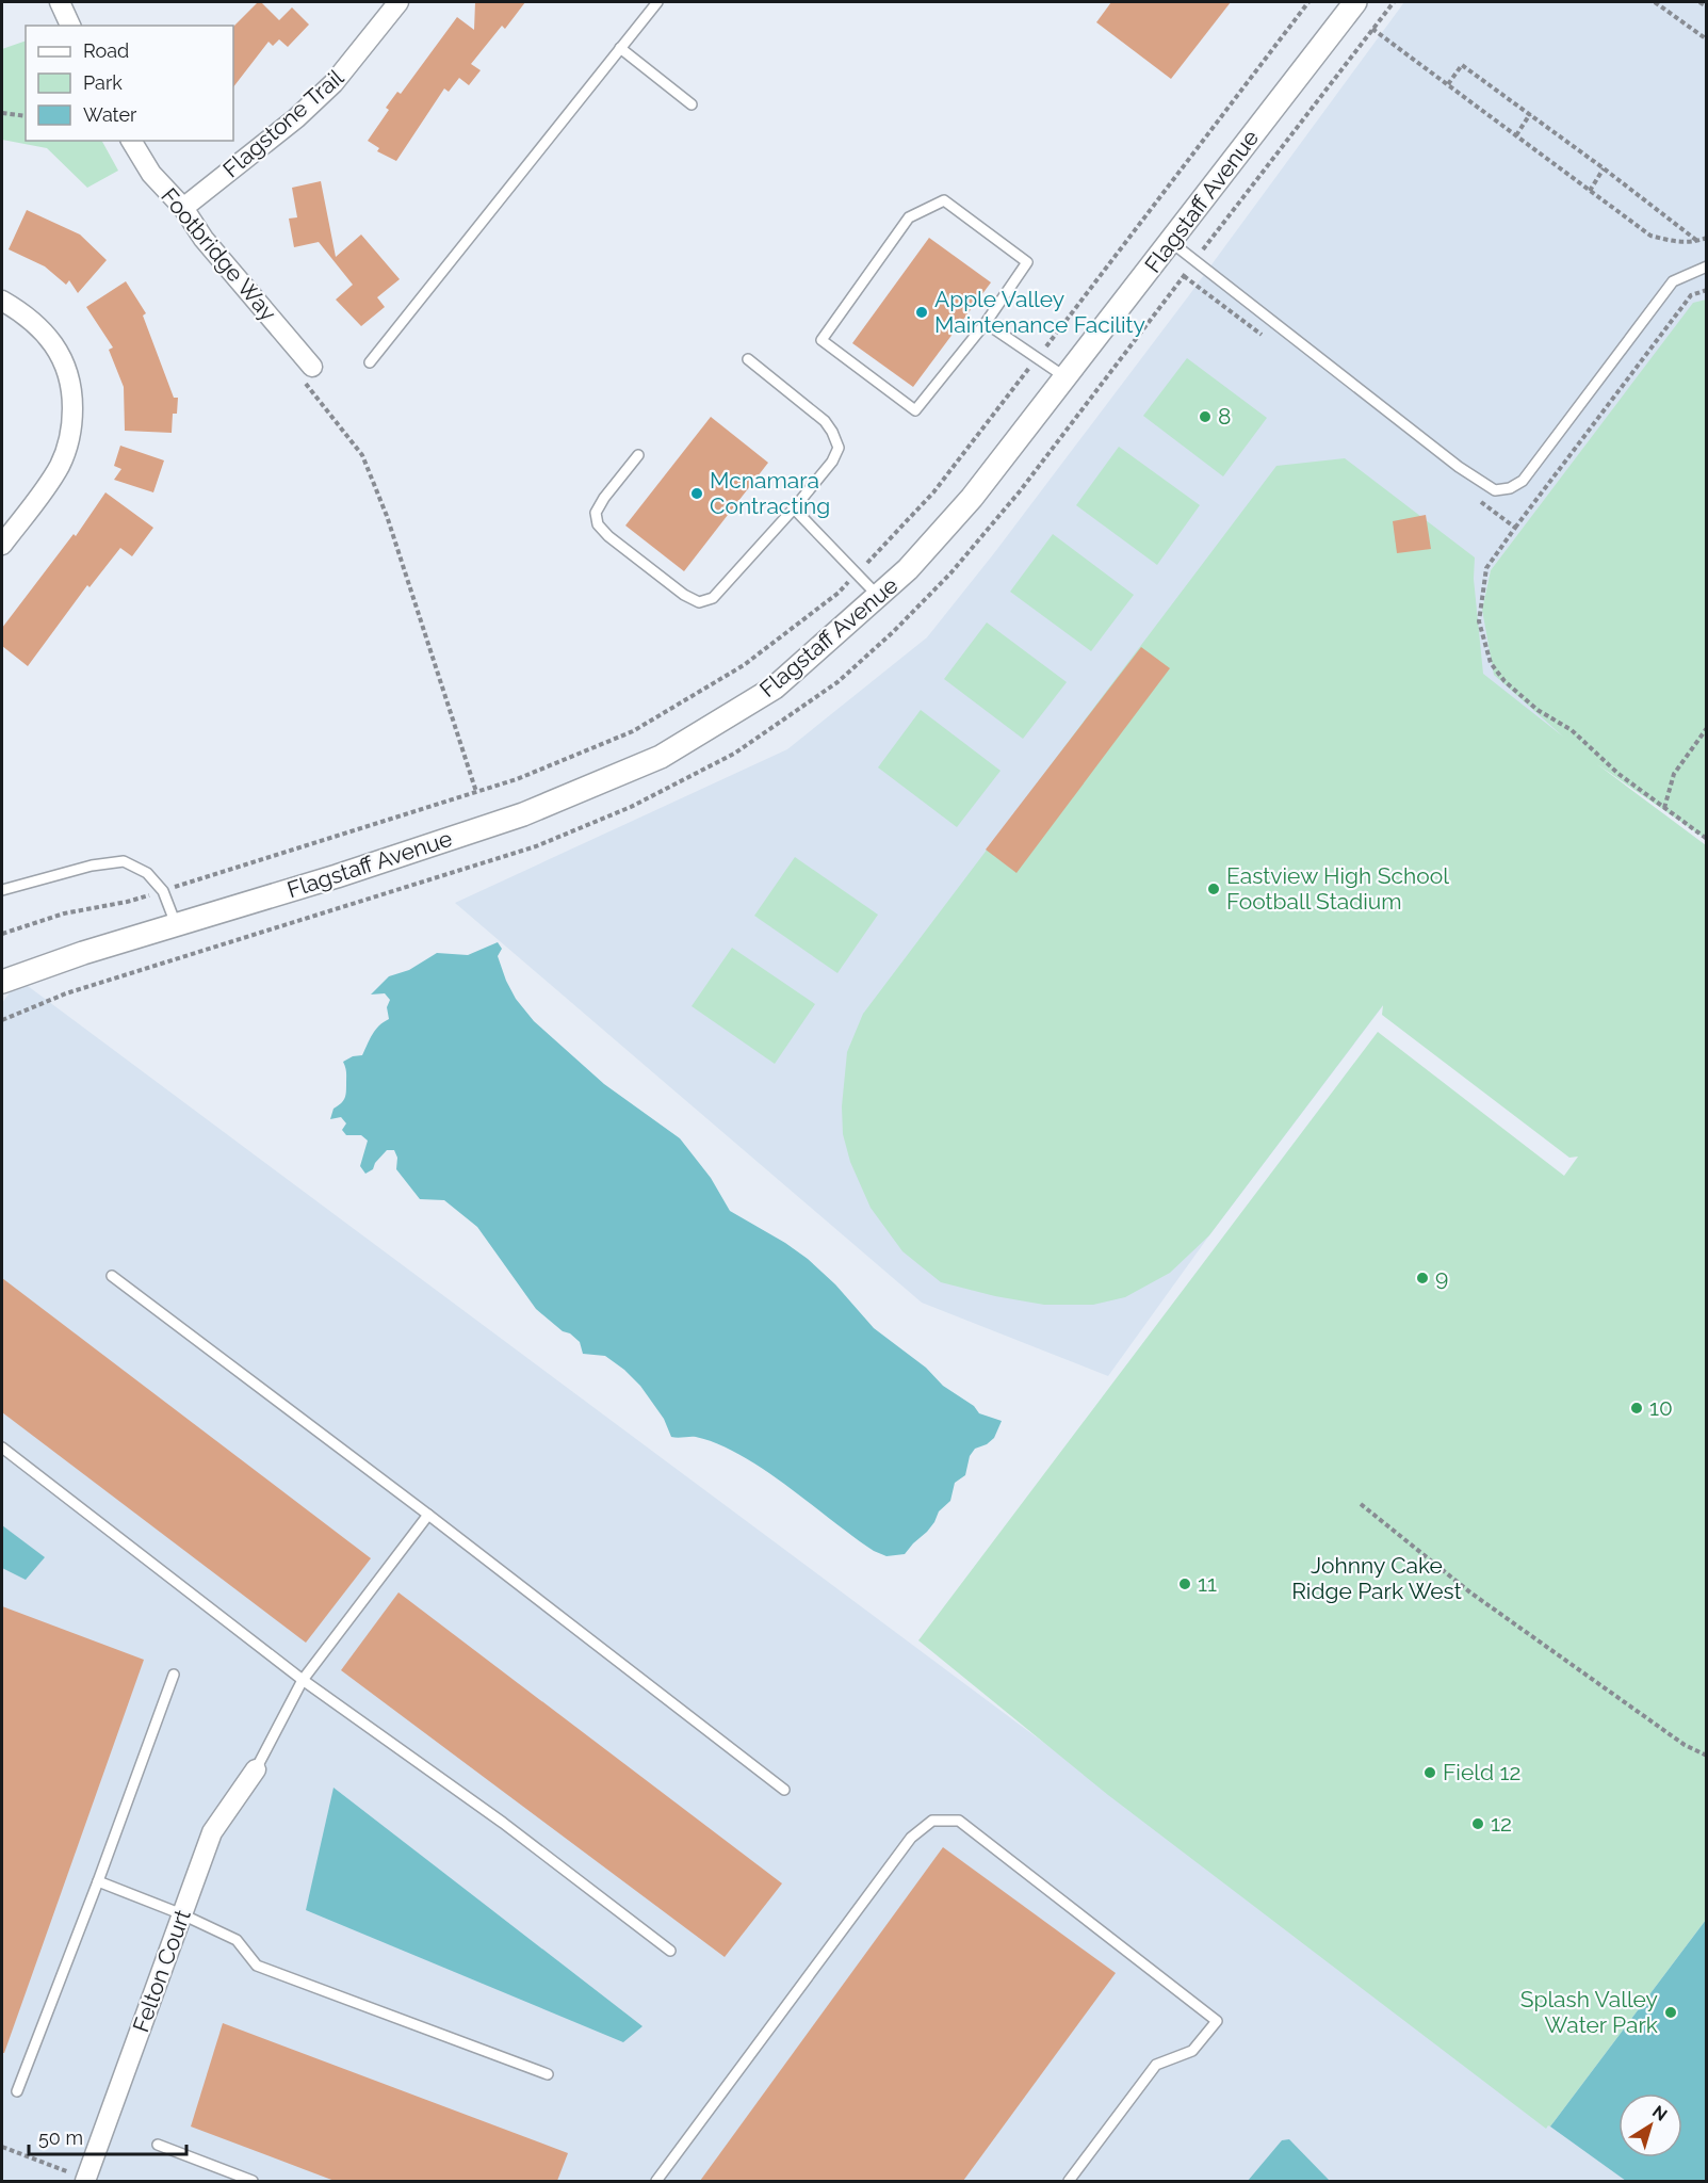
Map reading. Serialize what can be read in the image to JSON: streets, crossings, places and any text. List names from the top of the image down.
{
  "streets": {
    "street": [
      "Flagstone Trail",
      "Flagstaff Avenue",
      "Footbridge Way",
      "Felton Court"
    ]
  },
  "crossings": [
    ["Flagstone Trail", "Footbridge Way"]
  ],
  "parks": ["Johnny Cake Ridge Park West"],
  "places": [
    "Apple Valley Maintenance Facility",
    "8",
    "Mcnamara Contracting",
    "Eastview High School Football Stadium",
    "9",
    "10",
    "11",
    "Field 12",
    "12",
    "Splash Valley Water Park"
  ],
  "legend": ["Road", "Park", "Water"],
  "scale_bar": "50 m",
  "north": "top right"
}
